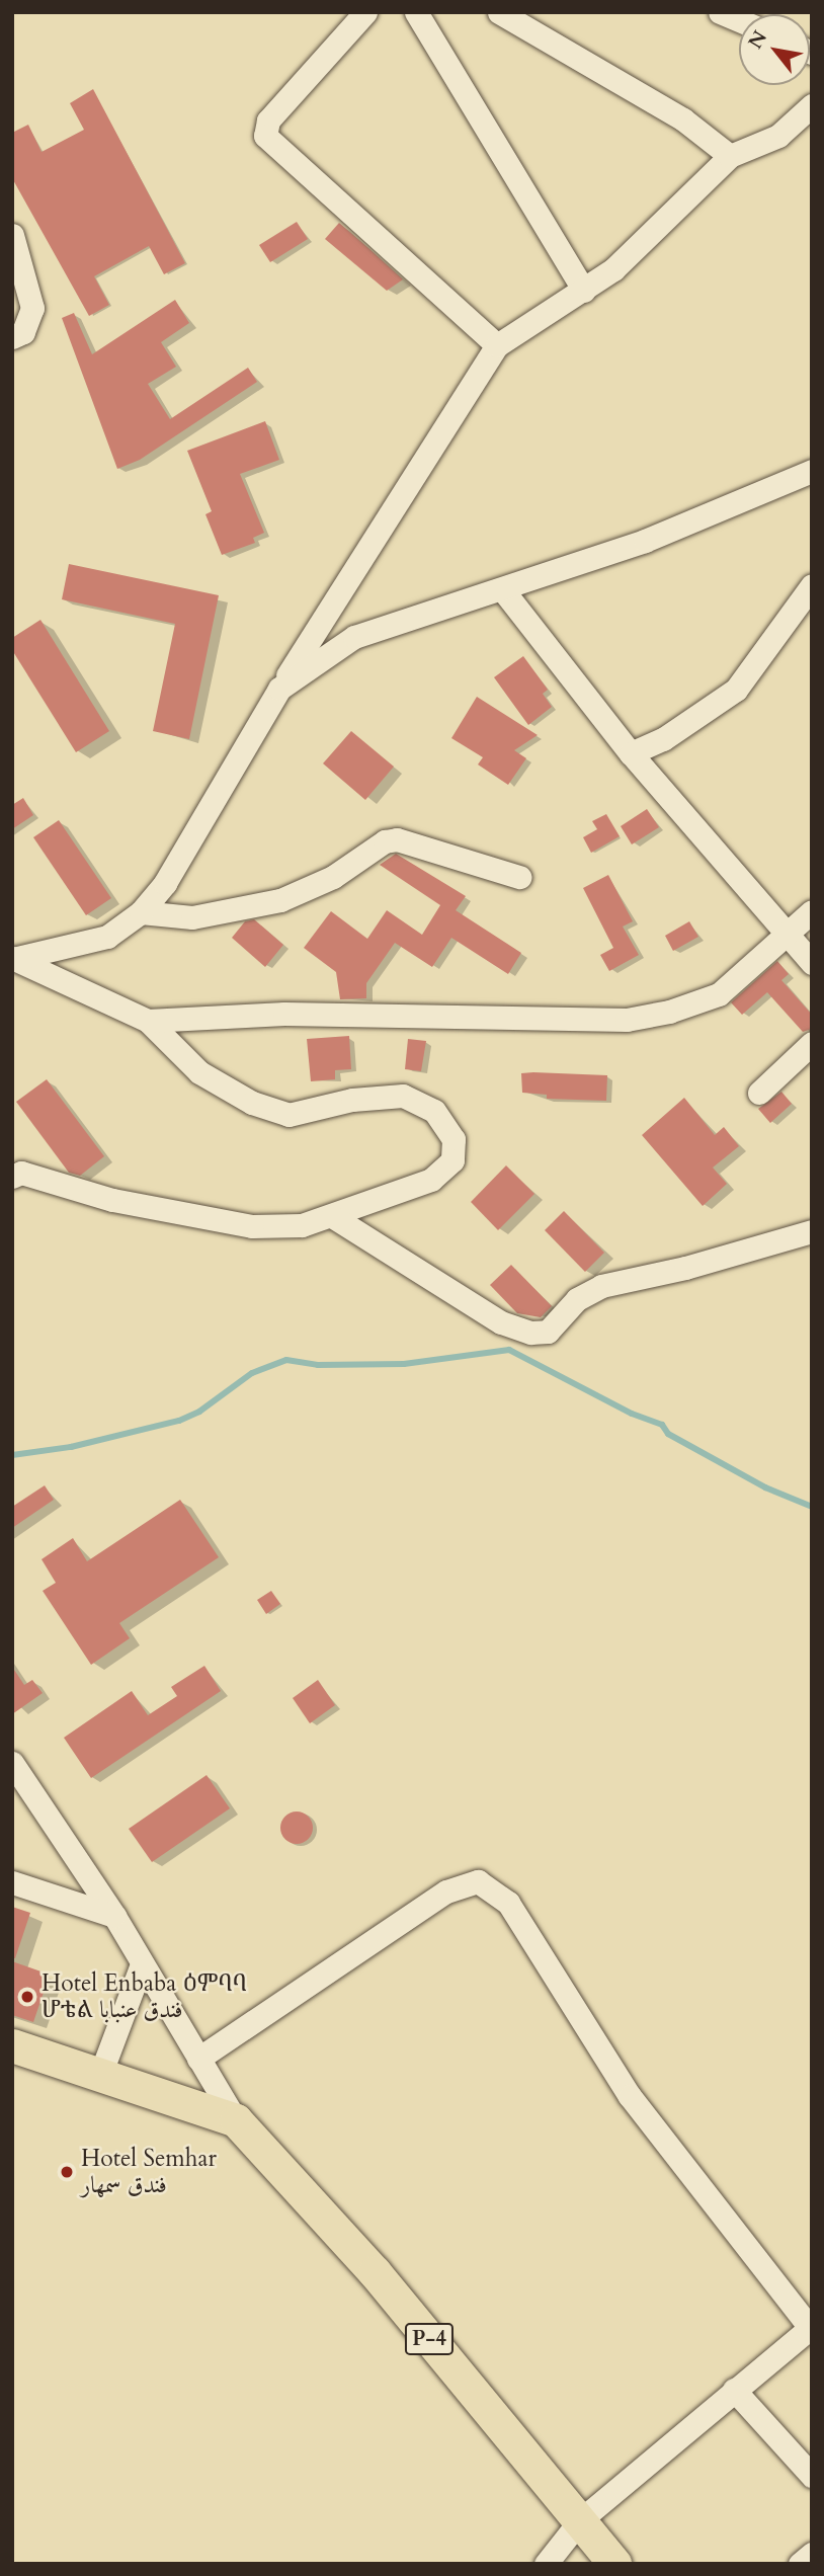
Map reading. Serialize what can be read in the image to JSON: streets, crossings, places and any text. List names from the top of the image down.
{
  "streets": {
    "highway": ["P-4"]
  },
  "places": ["Hotel Enbaba ዕምባባ ሆቴል فندق عنبابا", "Hotel Semhar فندق سمهار"],
  "north": "top left"
}
